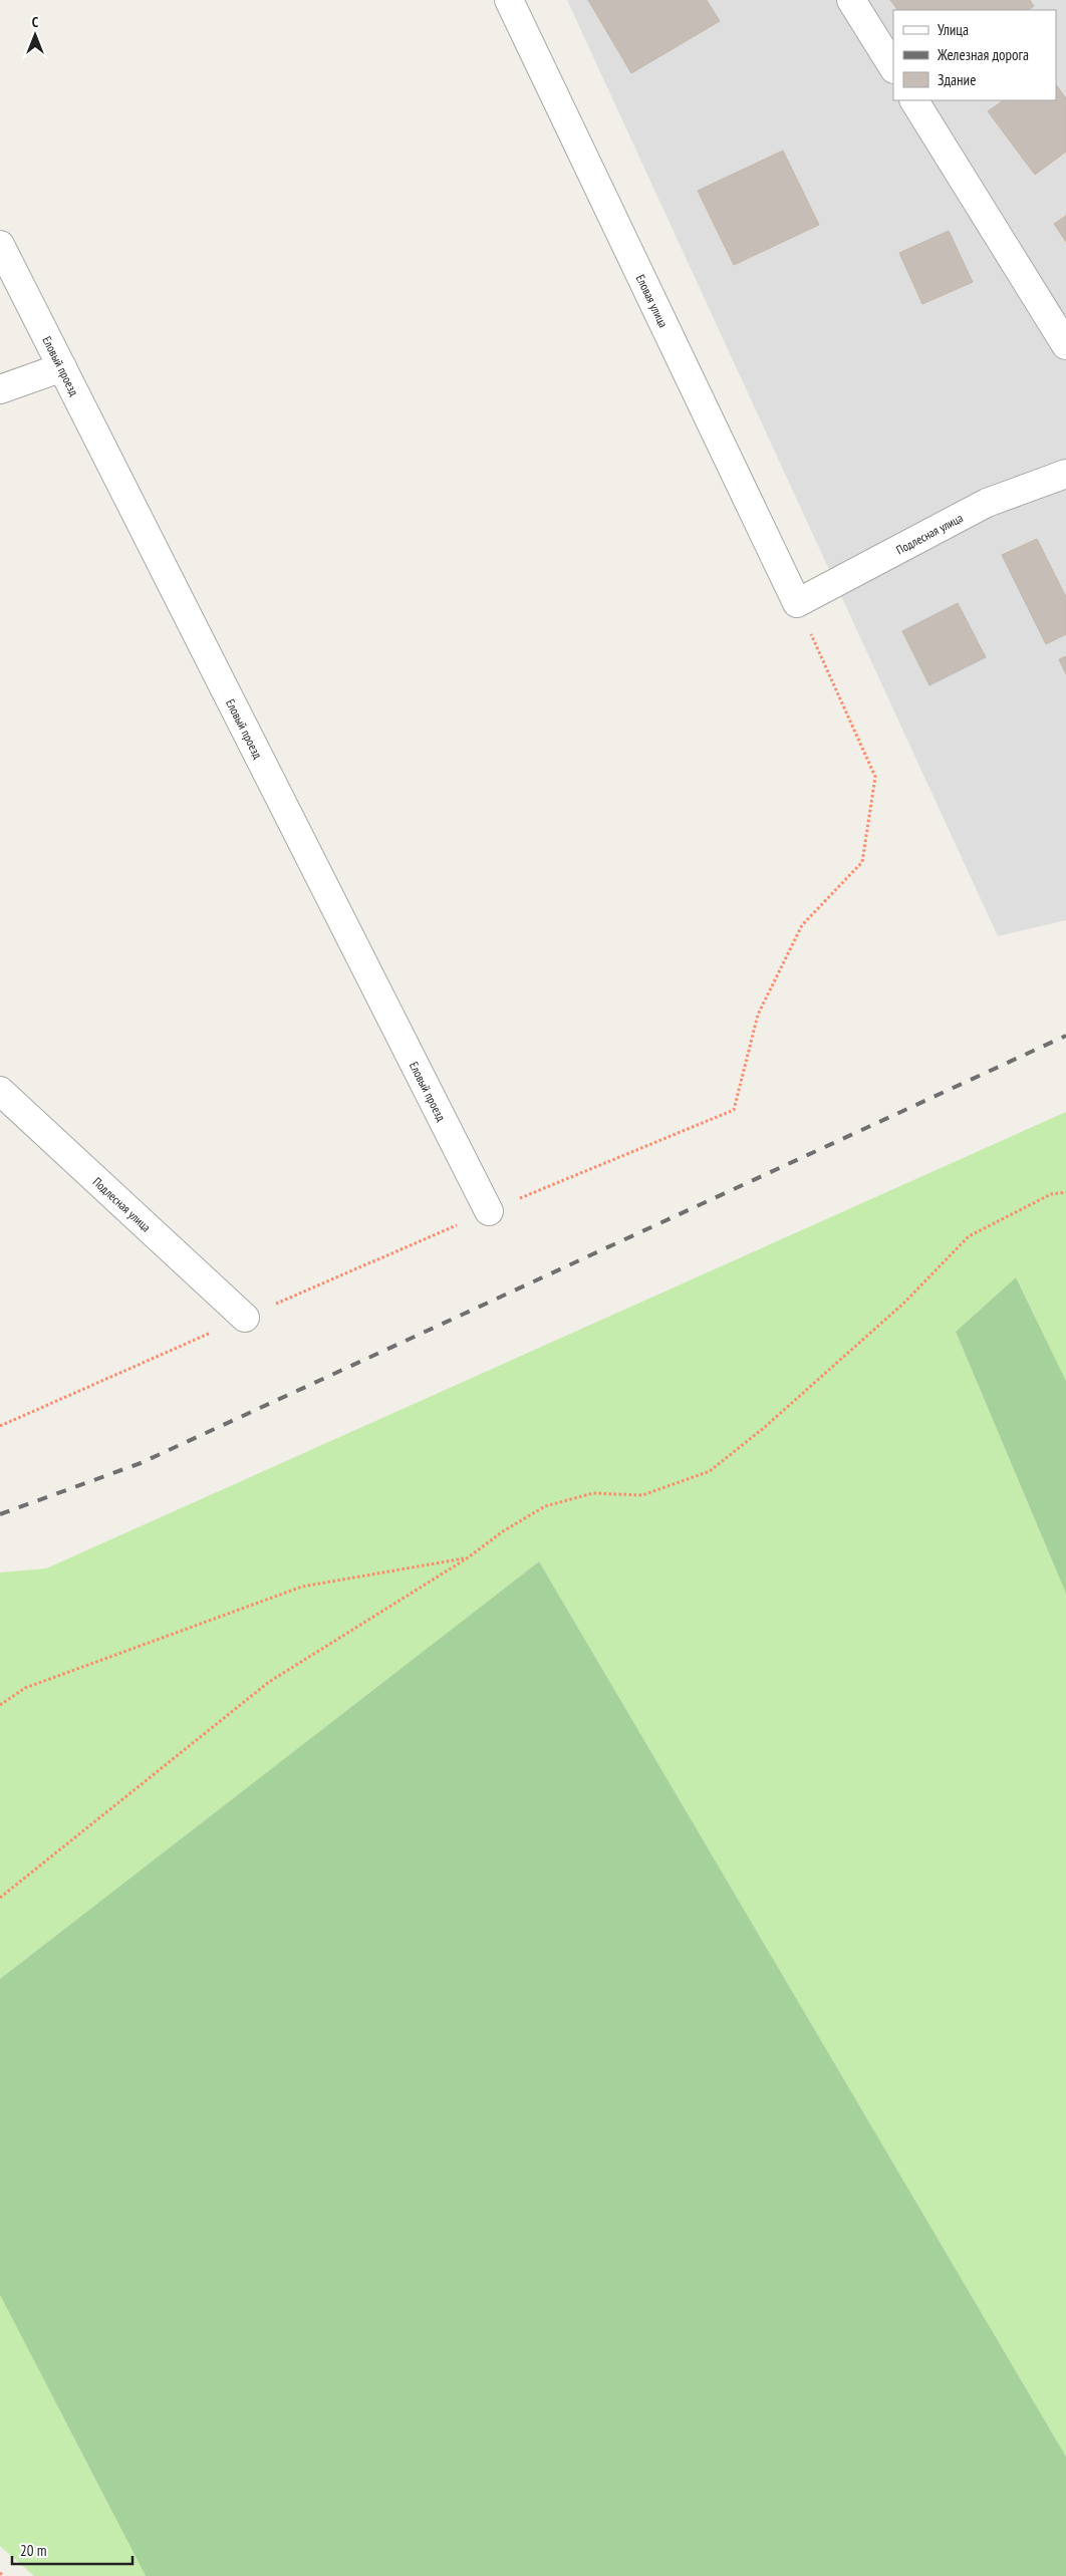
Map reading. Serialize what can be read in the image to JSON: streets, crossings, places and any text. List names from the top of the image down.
{
  "streets": {
    "street": ["Еловая улица", "Еловый проезд", "Подлесная улица"]
  },
  "crossings": [
    ["Еловая улица", "Подлесная улица"]
  ],
  "legend": ["Улица", "Железная дорога", "Здание"],
  "scale_bar": "20 m",
  "north": "top"
}
